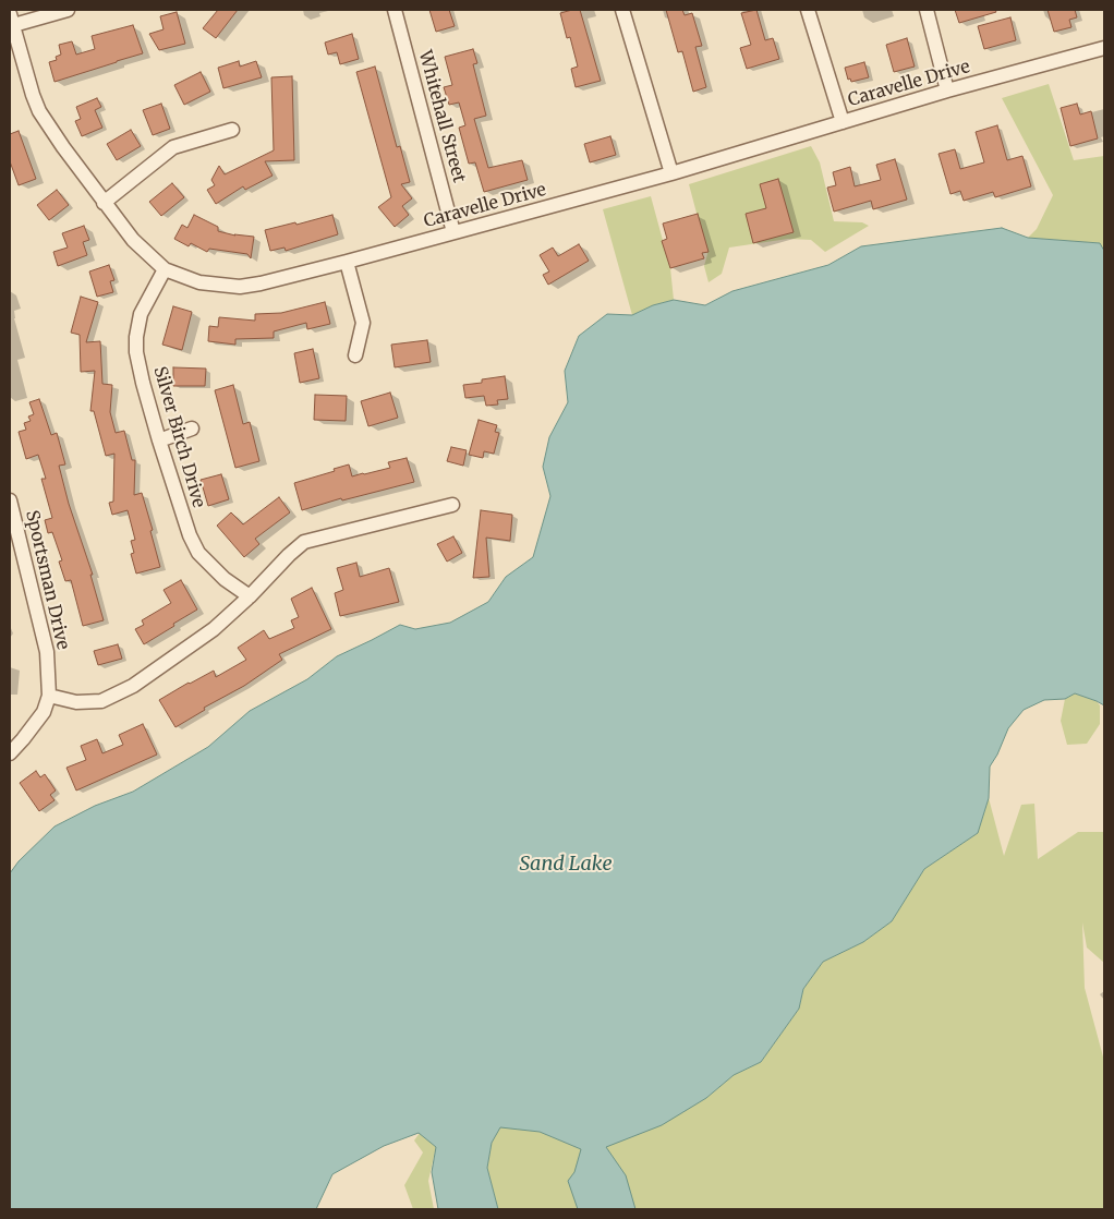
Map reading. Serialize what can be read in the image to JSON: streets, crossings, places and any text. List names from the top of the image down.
{
  "streets": {
    "street": [
      "Caravelle Drive",
      "Whitehall Street",
      "Silver Birch Drive",
      "Sportsman Drive"
    ]
  },
  "crossings": [
    ["Caravelle Drive", "Whitehall Street"],
    ["Caravelle Drive", "Silver Birch Drive"]
  ],
  "water": ["Sand Lake"]
}
